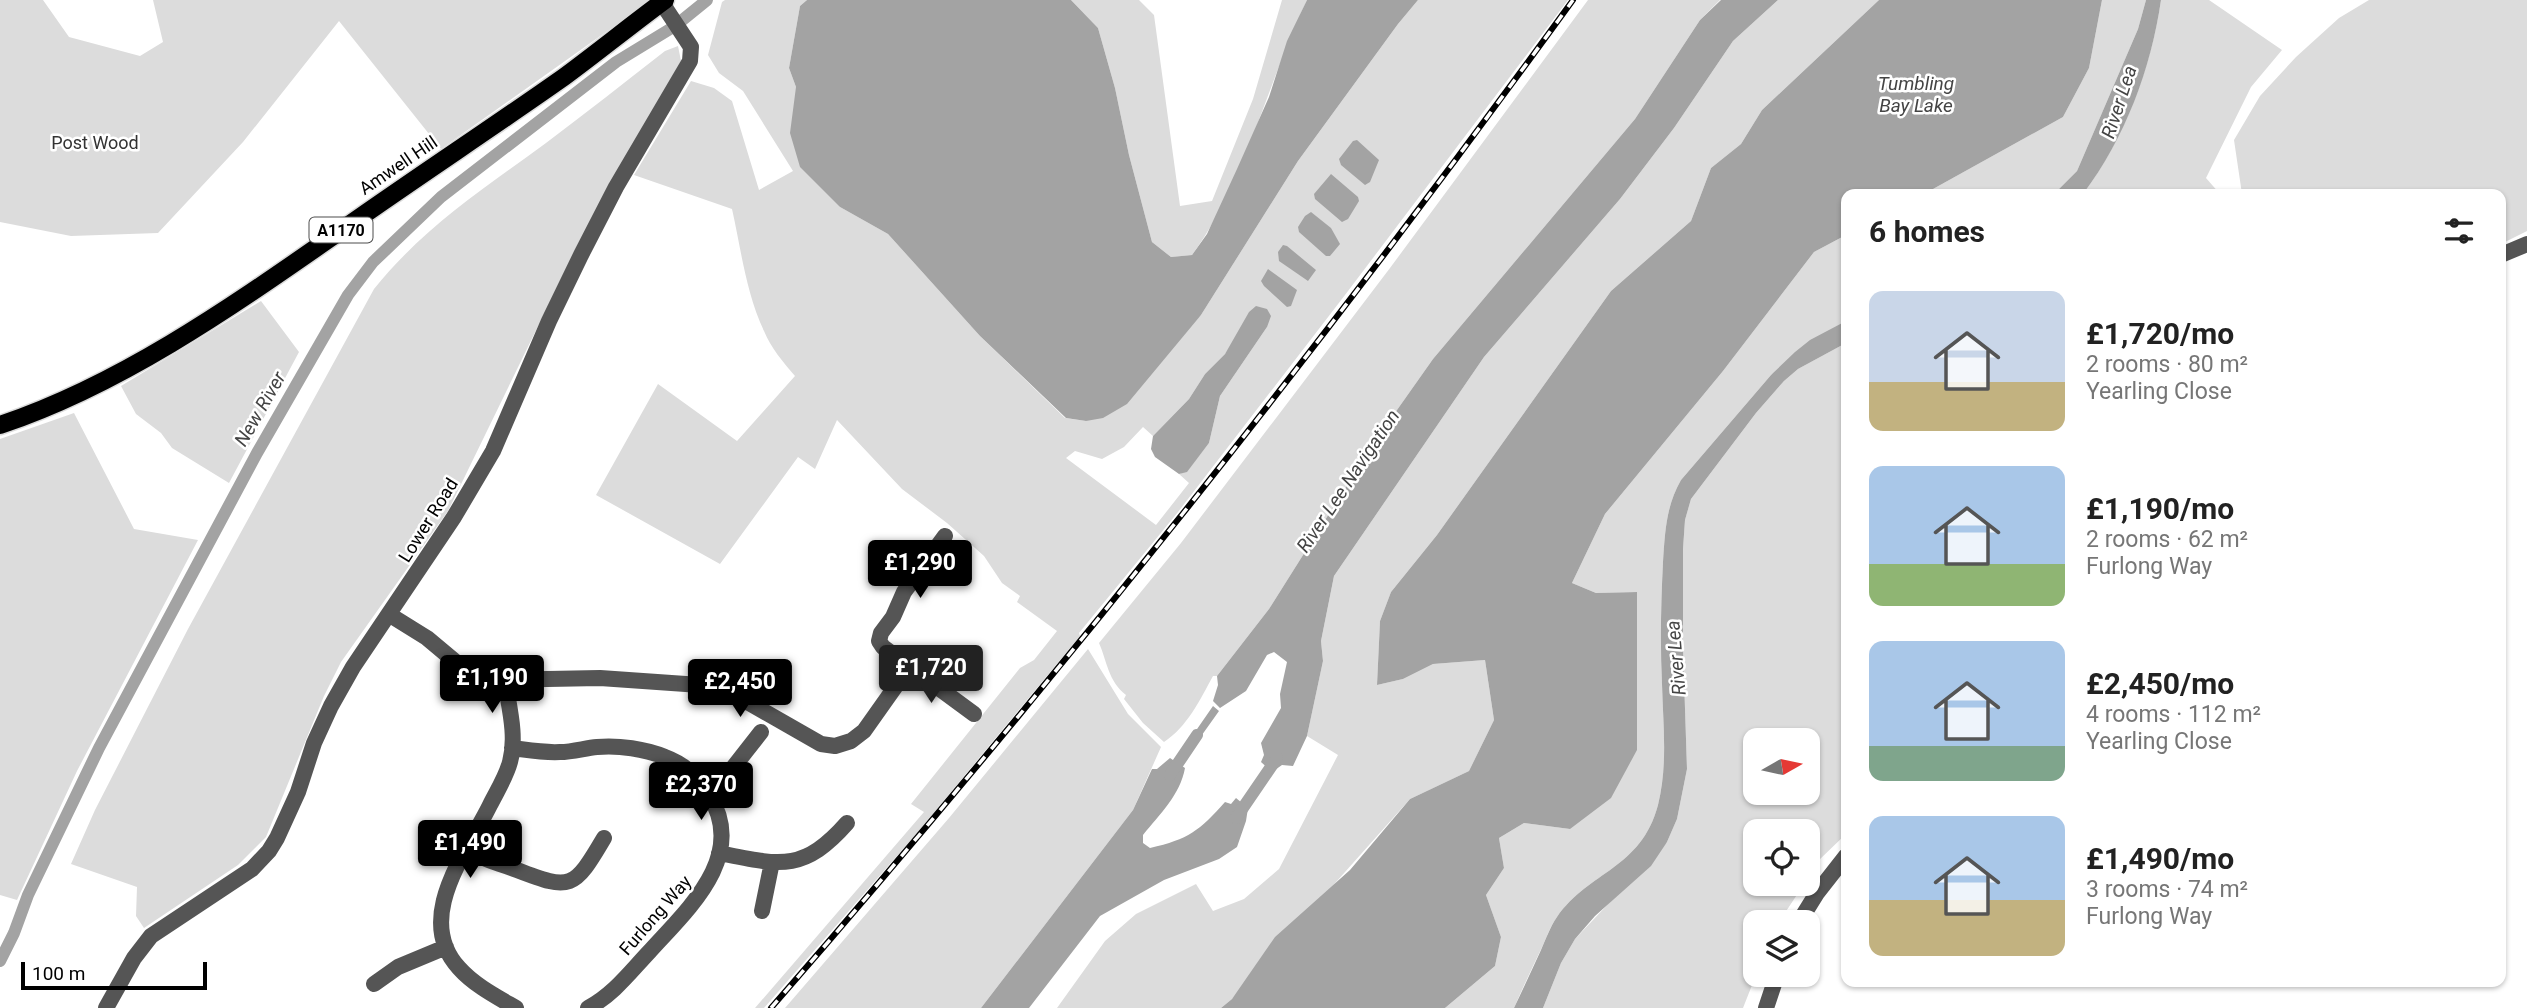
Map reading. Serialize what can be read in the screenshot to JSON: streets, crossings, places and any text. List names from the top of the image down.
{
  "streets": {
    "main road": ["Amwell Hill", "A1170"],
    "street": ["Lower Road", "Furlong Way"]
  },
  "crossings": [
    ["Amwell Hill", "Lower Road"]
  ],
  "water": [
    "Tumbling Bay Lake",
    "River Lea",
    "New River",
    "River Lee Navigation"
  ],
  "parks": ["Post Wood"],
  "scale_bar": "100 m",
  "north": "right",
  "page": {
    "heading": "6 homes",
    "list": [
      {
        "name": "£1,720/mo",
        "note": "2 rooms · 80 m² · Yearling Close"
      },
      {
        "name": "£1,190/mo",
        "note": "2 rooms · 62 m² · Furlong Way"
      },
      {
        "name": "£2,450/mo",
        "note": "4 rooms · 112 m² · Yearling Close"
      },
      {
        "name": "£1,490/mo",
        "note": "3 rooms · 74 m² · Furlong Way"
      }
    ],
    "price": [
      "£1,290",
      "£1,720",
      "£1,190",
      "£2,450",
      "£2,370",
      "£1,490"
    ],
    "scale": "100 m"
  }
}
